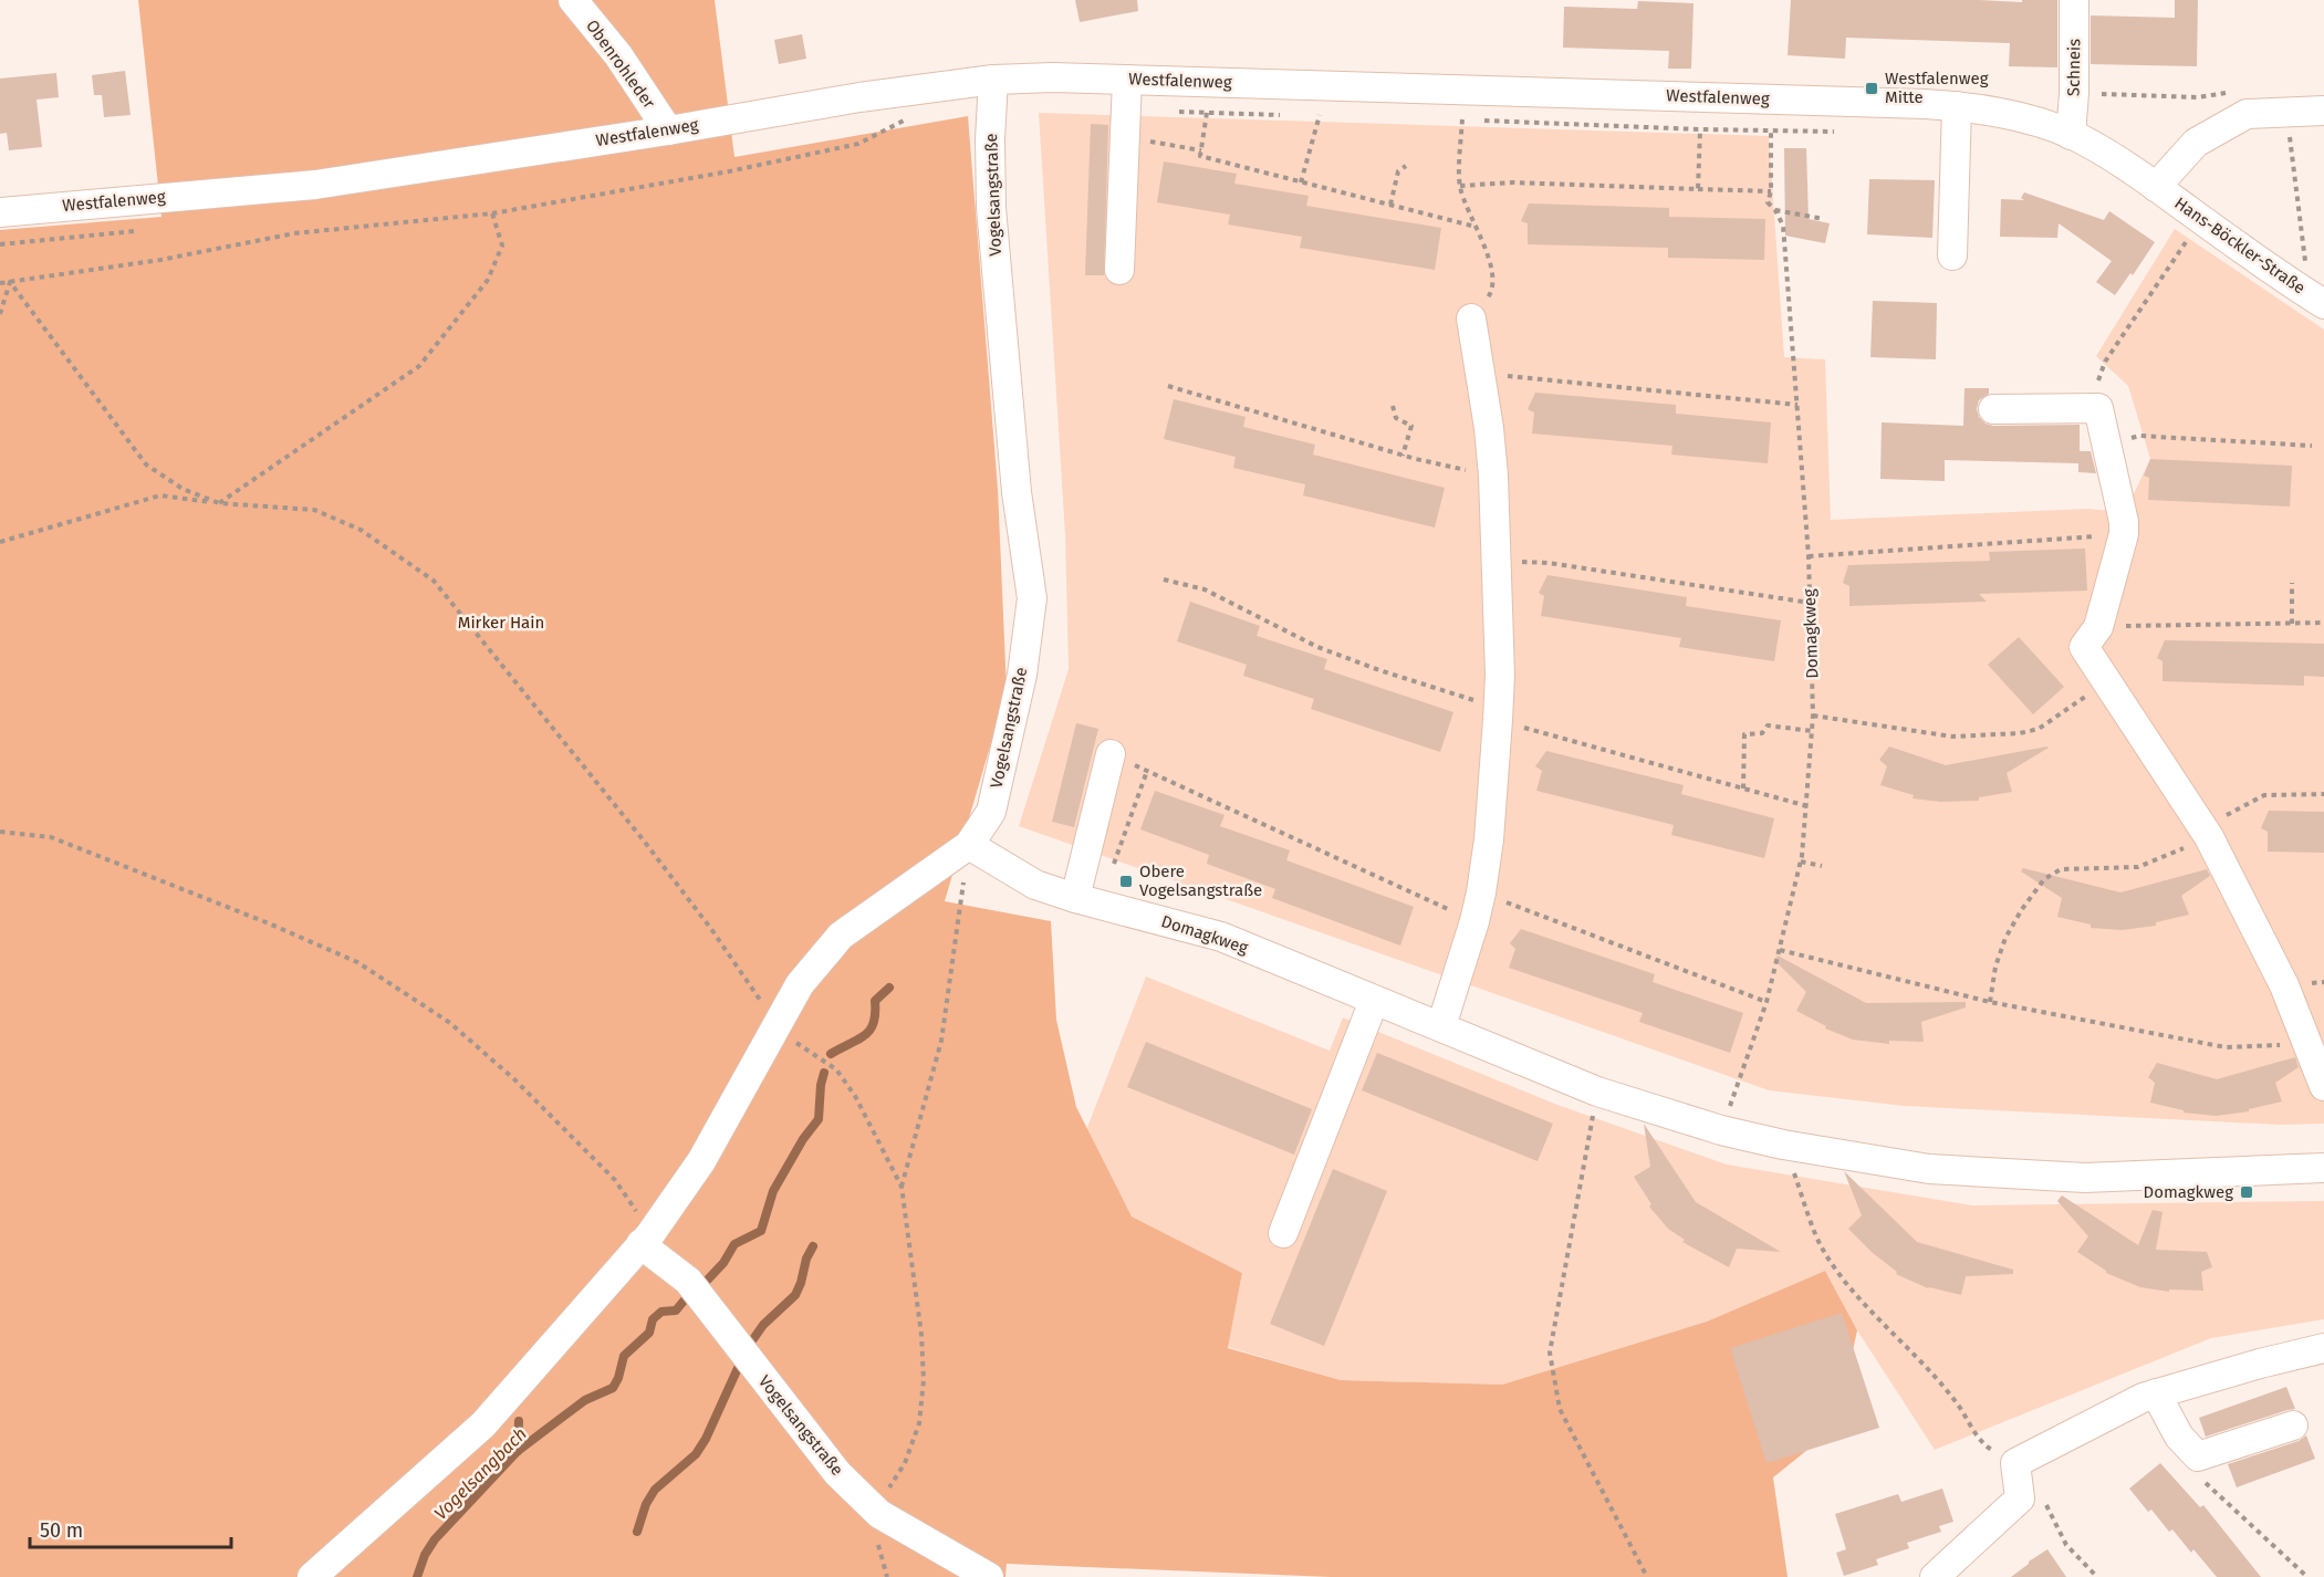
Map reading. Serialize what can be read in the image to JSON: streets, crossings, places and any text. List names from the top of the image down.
{
  "streets": {
    "street": [
      "Obenrohleder",
      "Schneis",
      "Westfalenweg",
      "Vogelsangstraße",
      "Hans-Böckler-Straße",
      "Domagkweg"
    ]
  },
  "crossings": [
    ["Obenrohleder", "Westfalenweg"],
    ["Schneis", "Westfalenweg"],
    ["Westfalenweg", "Vogelsangstraße"],
    ["Westfalenweg", "Hans-Böckler-Straße"],
    ["Vogelsangstraße", "Domagkweg"]
  ],
  "water": ["Vogelsangbach"],
  "parks": ["Mirker Hain"],
  "places": {
    "transit": ["Westfalenweg Mitte", "Obere Vogelsangstraße", "Domagkweg"]
  },
  "scale_bar": "50 m"
}
